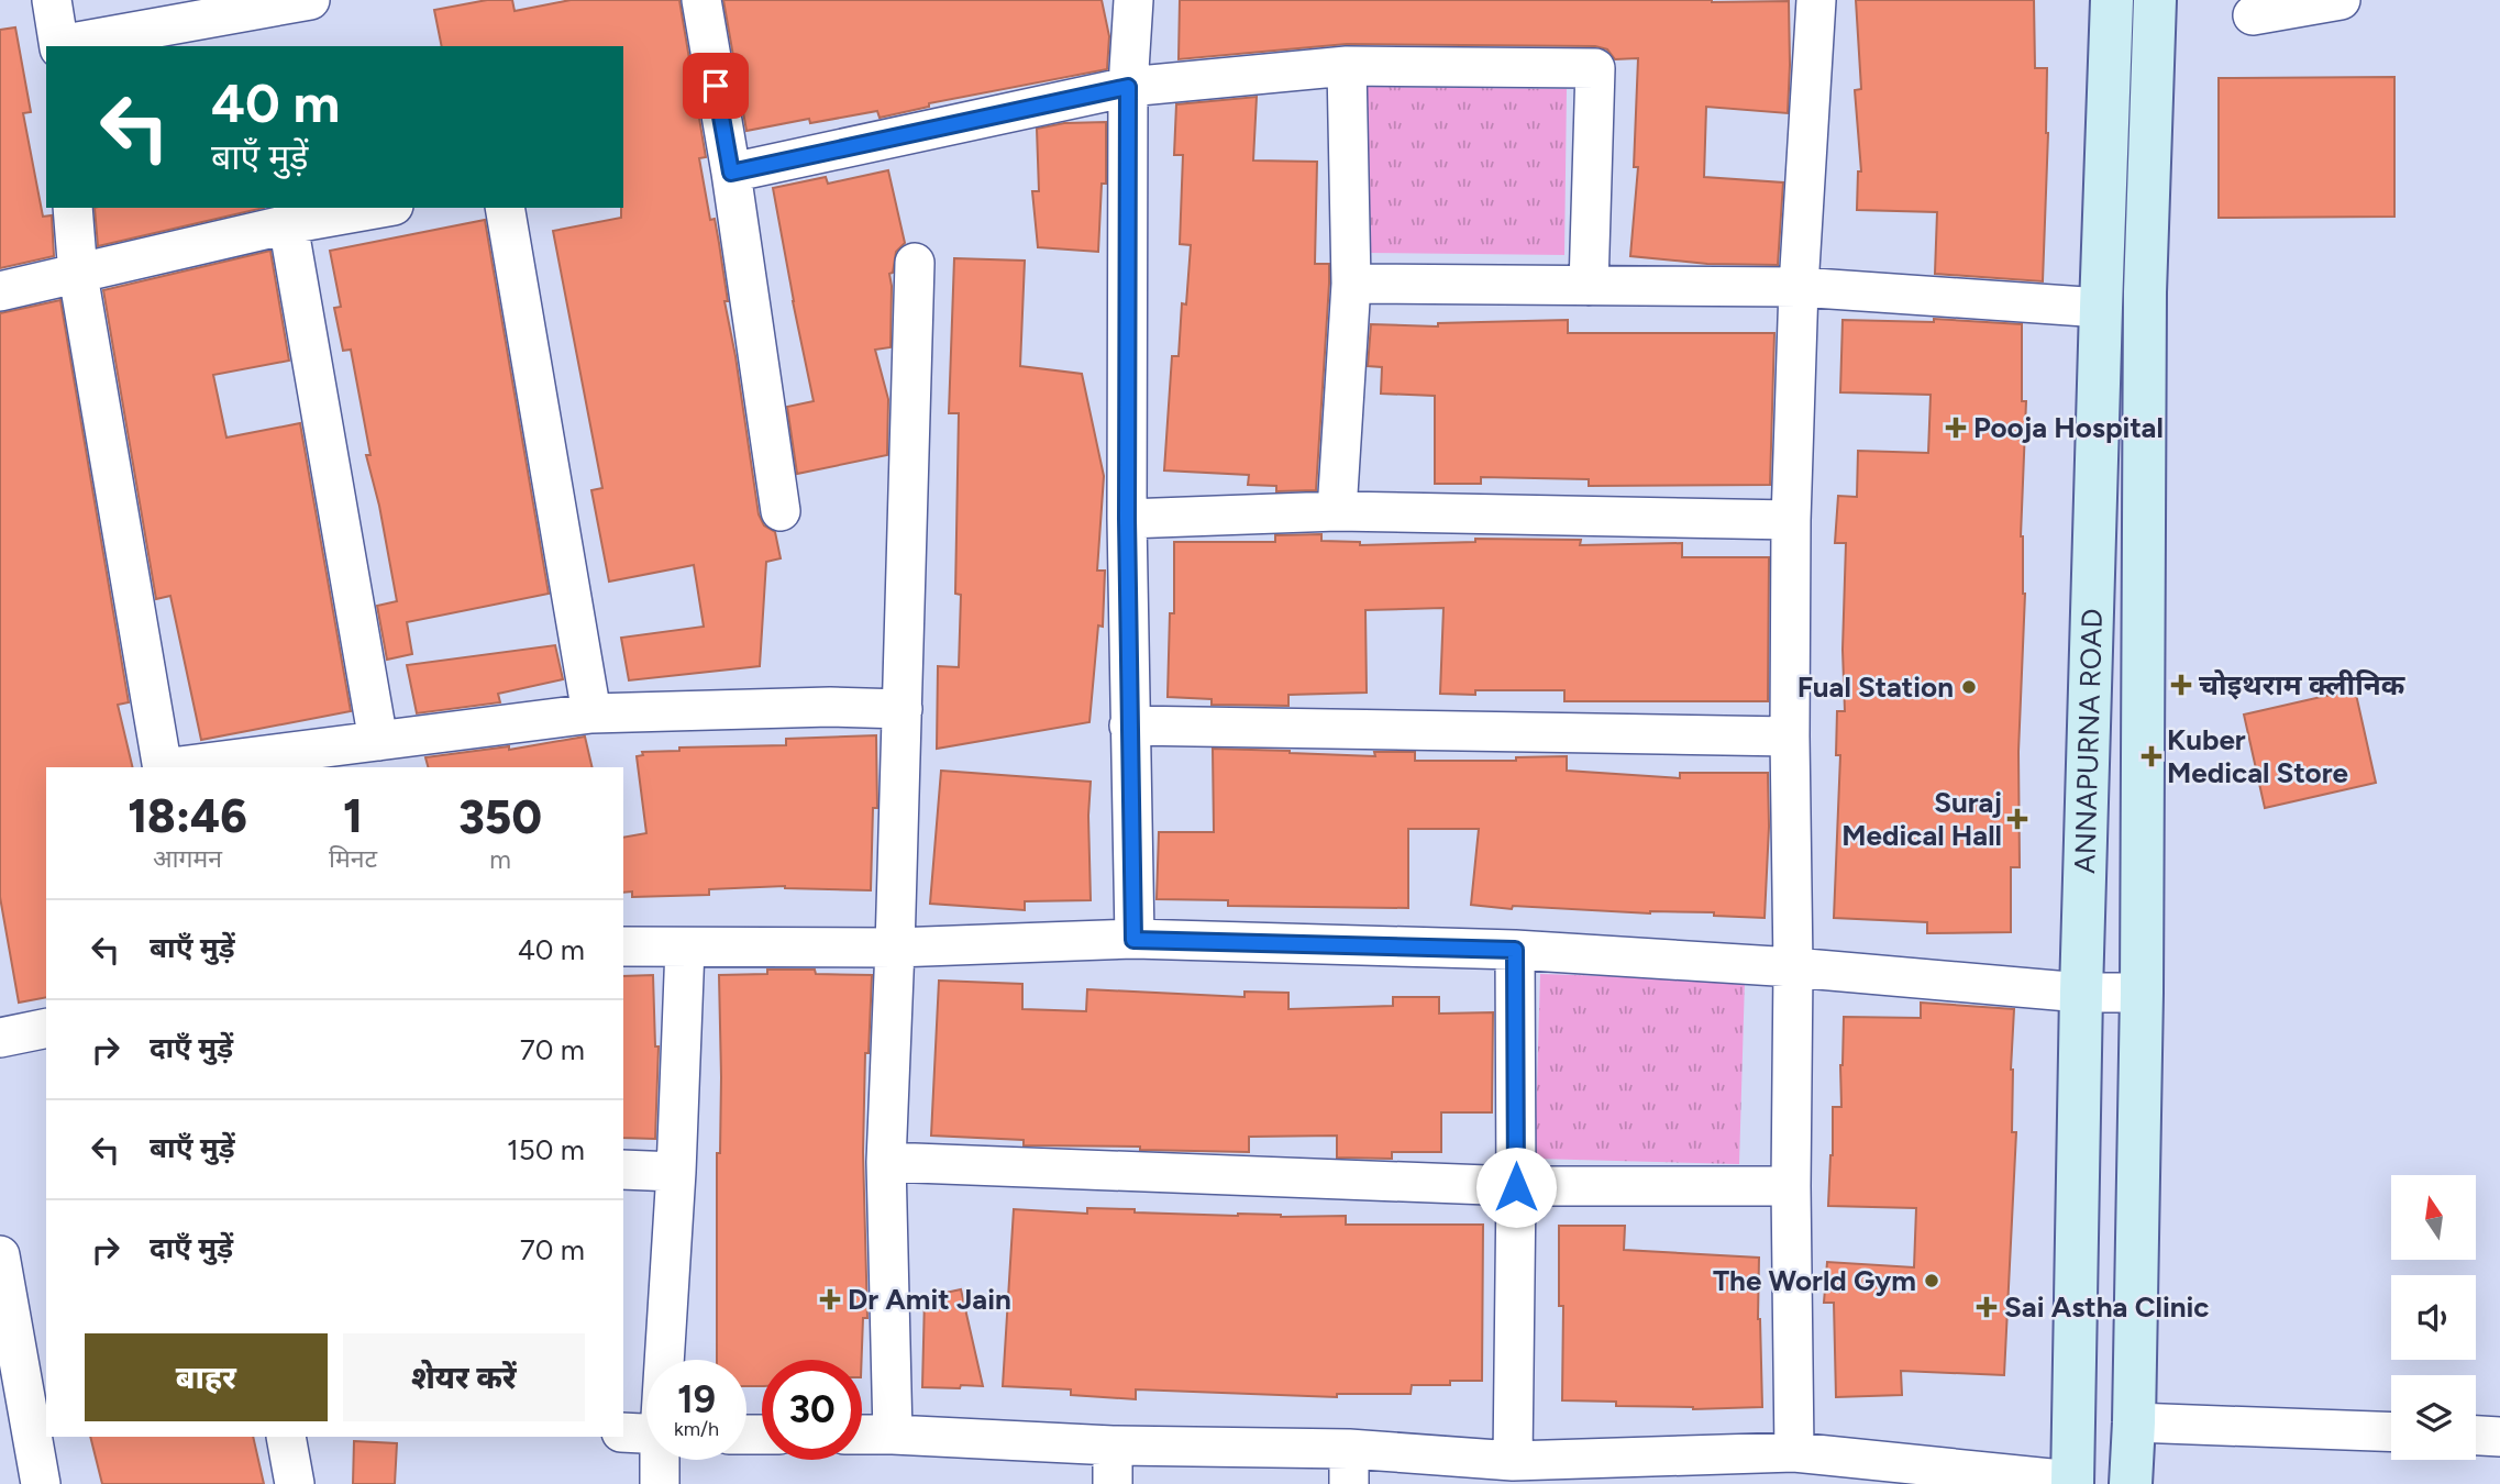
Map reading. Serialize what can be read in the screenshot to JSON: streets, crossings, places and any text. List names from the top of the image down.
{
  "streets": {
    "main road": ["ANNAPURNA ROAD"]
  },
  "places": {
    "health": [
      "Pooja Hospital",
      "चोइथराम क्लीनिक",
      "Kuber Medical Store",
      "Suraj Medical Hall",
      "Dr Amit Jain",
      "Sai Astha Clinic"
    ],
    "other": ["Fual Station", "The World Gym"]
  },
  "north": "top",
  "page": {
    "turn": ["40 m", "बाएँ मुड़ें"],
    "eta": [
      "18:46",
      "आगमन",
      "1",
      "मिनट",
      "350",
      "m"
    ],
    "list": [
      {
        "name": "बाएँ मुड़ें",
        "value": "40 m"
      },
      {
        "name": "दाएँ मुड़ें",
        "value": "70 m"
      },
      {
        "name": "बाएँ मुड़ें",
        "value": "150 m"
      },
      {
        "name": "दाएँ मुड़ें",
        "value": "70 m"
      }
    ],
    "buttons": ["बाहर", "शेयर करें"],
    "speed": "19 km/h",
    "limit": "30"
  }
}
